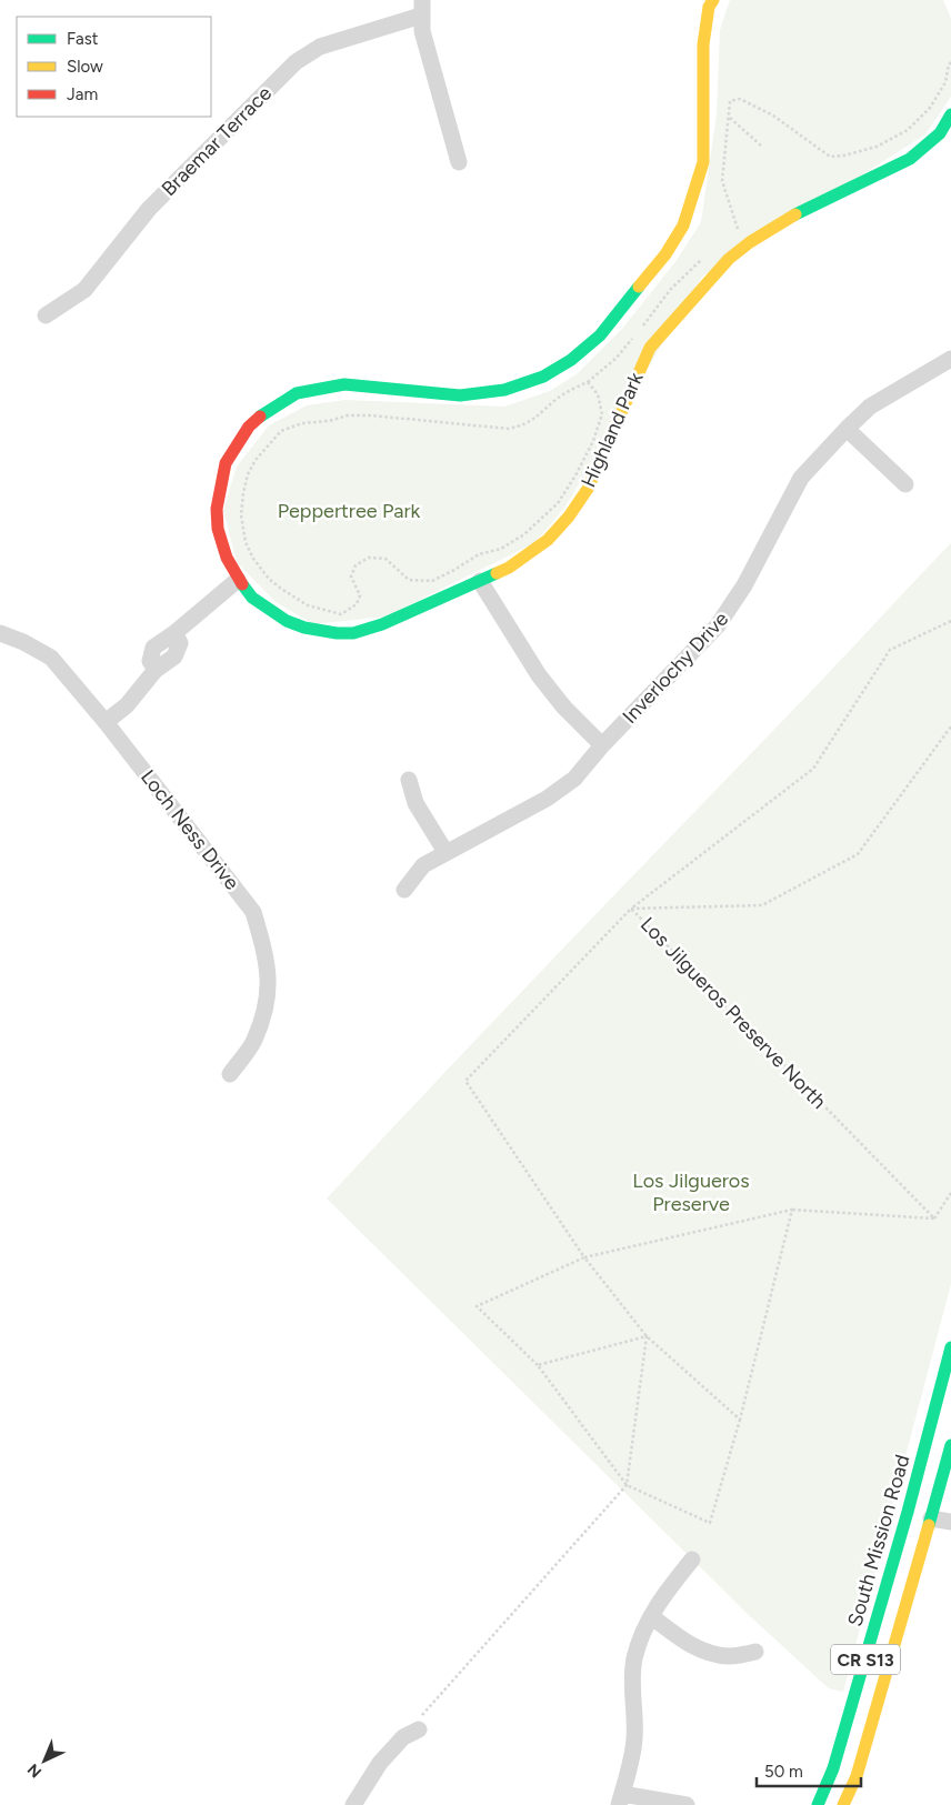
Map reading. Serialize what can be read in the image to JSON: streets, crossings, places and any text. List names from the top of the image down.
{
  "streets": {
    "street": [
      "Braemar Terrace",
      "Highland Park",
      "Inverlochy Drive",
      "Loch Ness Drive",
      "South Mission Road",
      "CR S13"
    ],
    "path": ["Los Jilgueros Preserve North"]
  },
  "parks": ["Peppertree Park", "Los Jilgueros Preserve"],
  "legend": ["Fast", "Slow", "Jam"],
  "scale_bar": "50 m",
  "north": "bottom left"
}
